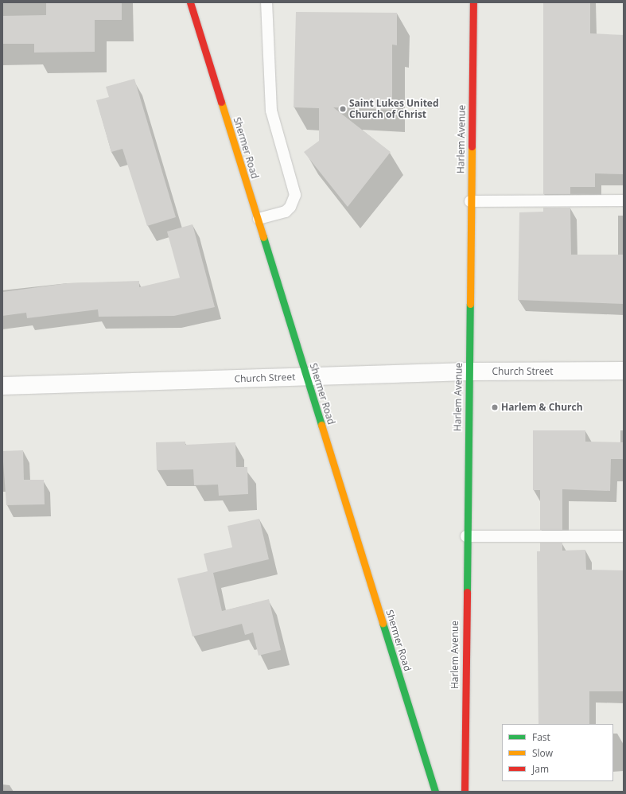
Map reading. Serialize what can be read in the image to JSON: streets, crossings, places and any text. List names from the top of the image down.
{
  "streets": {
    "main road": ["Harlem Avenue", "Shermer Road"],
    "street": ["Church Street"]
  },
  "crossings": [
    ["Harlem Avenue", "Church Street"],
    ["Shermer Road", "Church Street"]
  ],
  "places": ["Saint Lukes United Church of Christ", "Harlem & Church"],
  "legend": ["Fast", "Slow", "Jam"]
}
